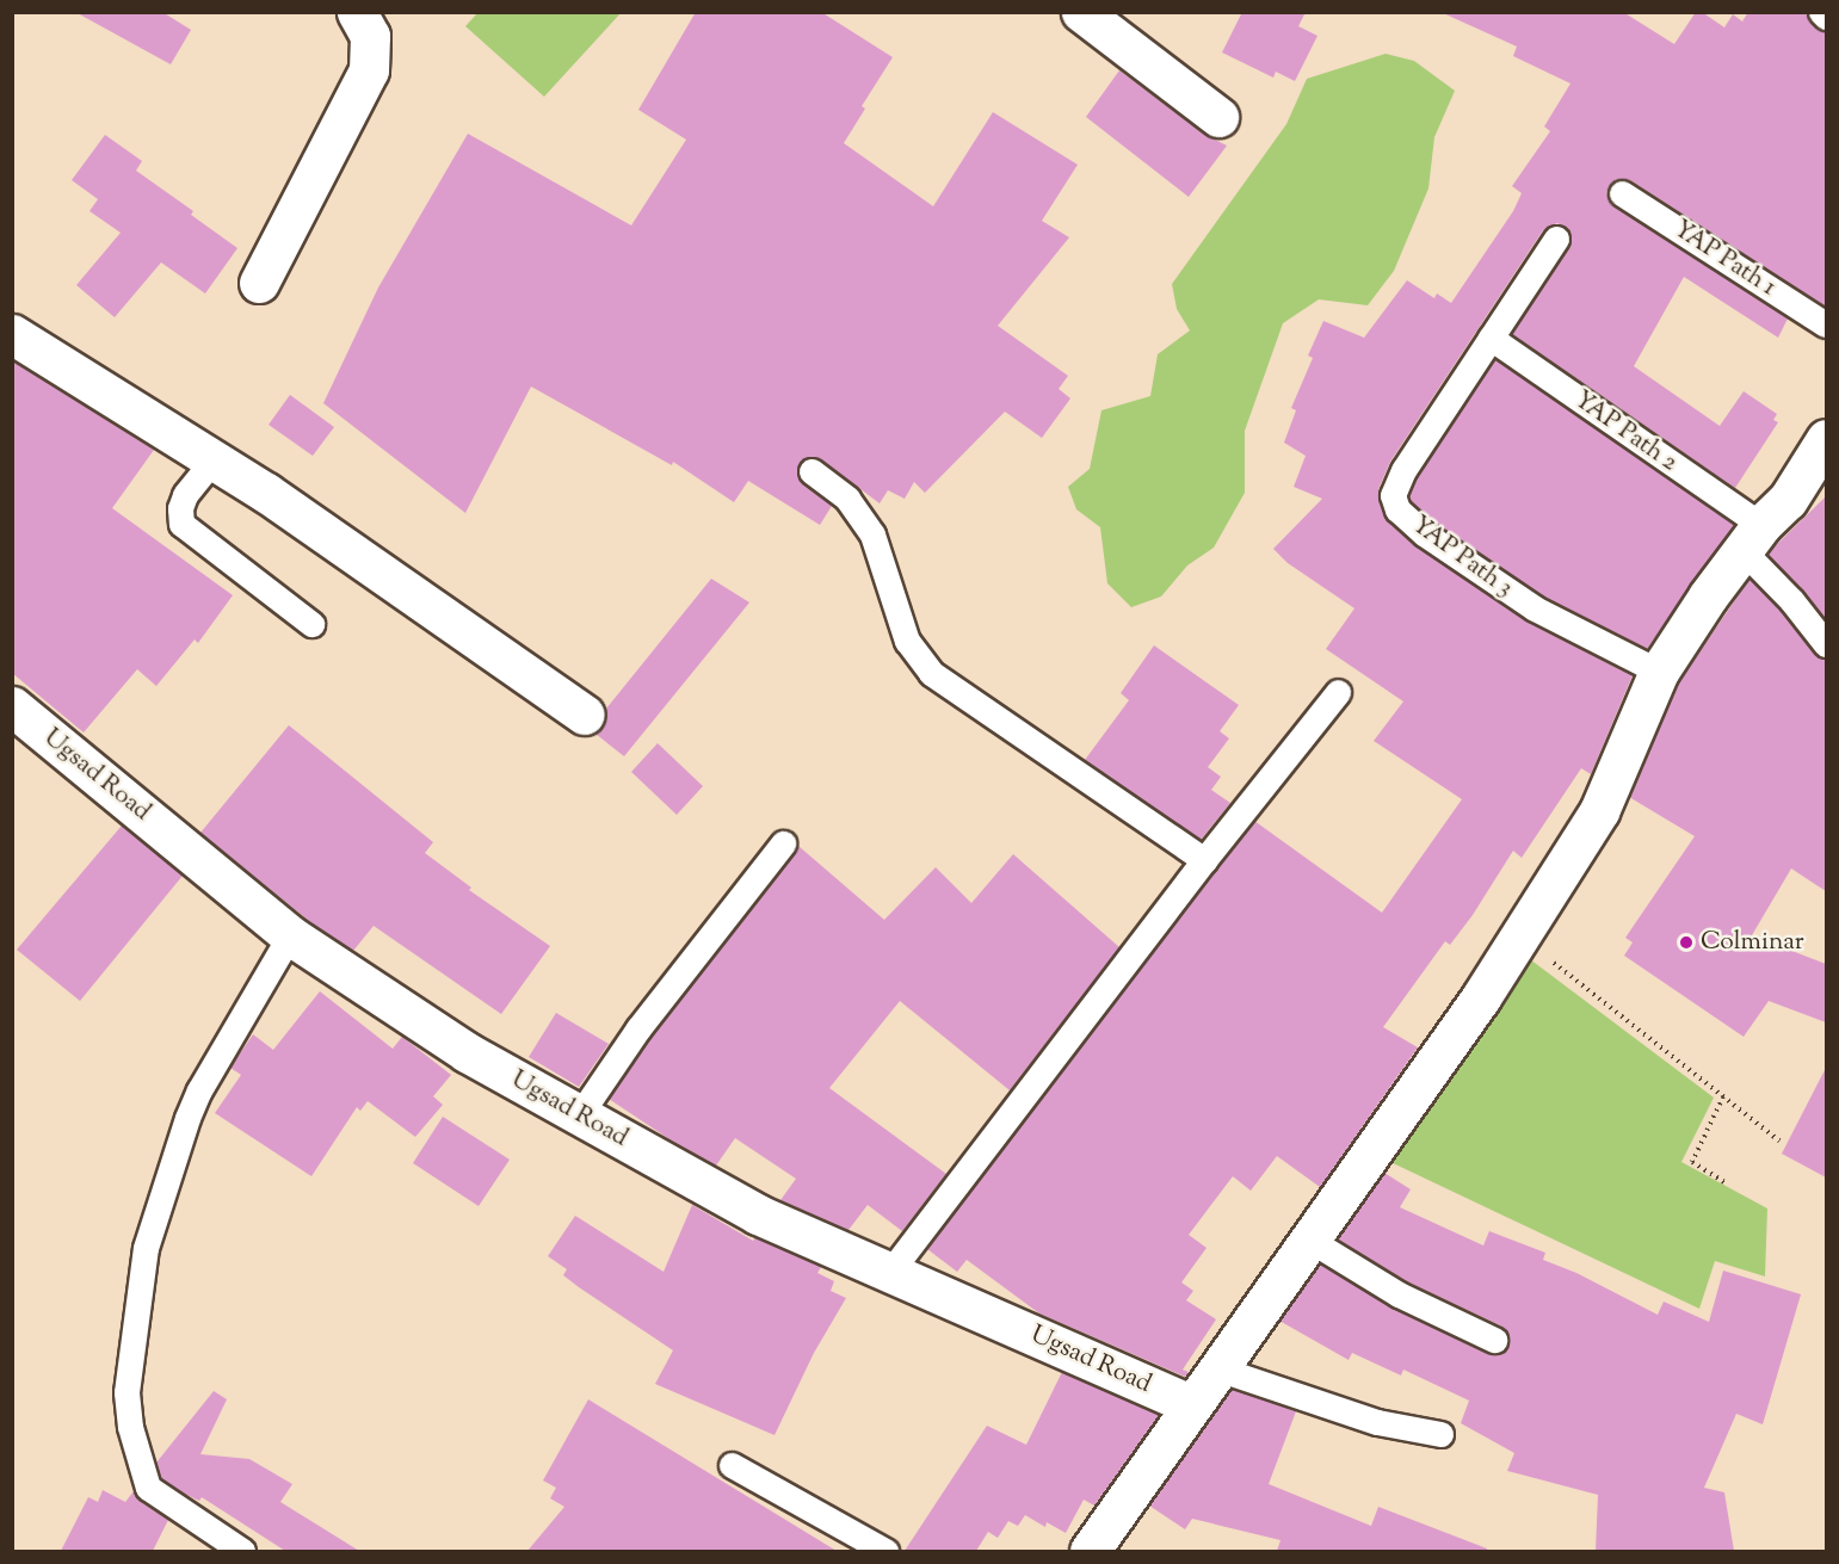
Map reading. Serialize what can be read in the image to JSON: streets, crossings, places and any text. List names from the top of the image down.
{
  "streets": {
    "street": ["Ugsad Road"],
    "lane": ["YAP Path 1", "YAP Path 2", "YAP Path 3"]
  },
  "crossings": [
    ["YAP Path 2", "YAP Path 3"]
  ],
  "places": ["Colminar"]
}
